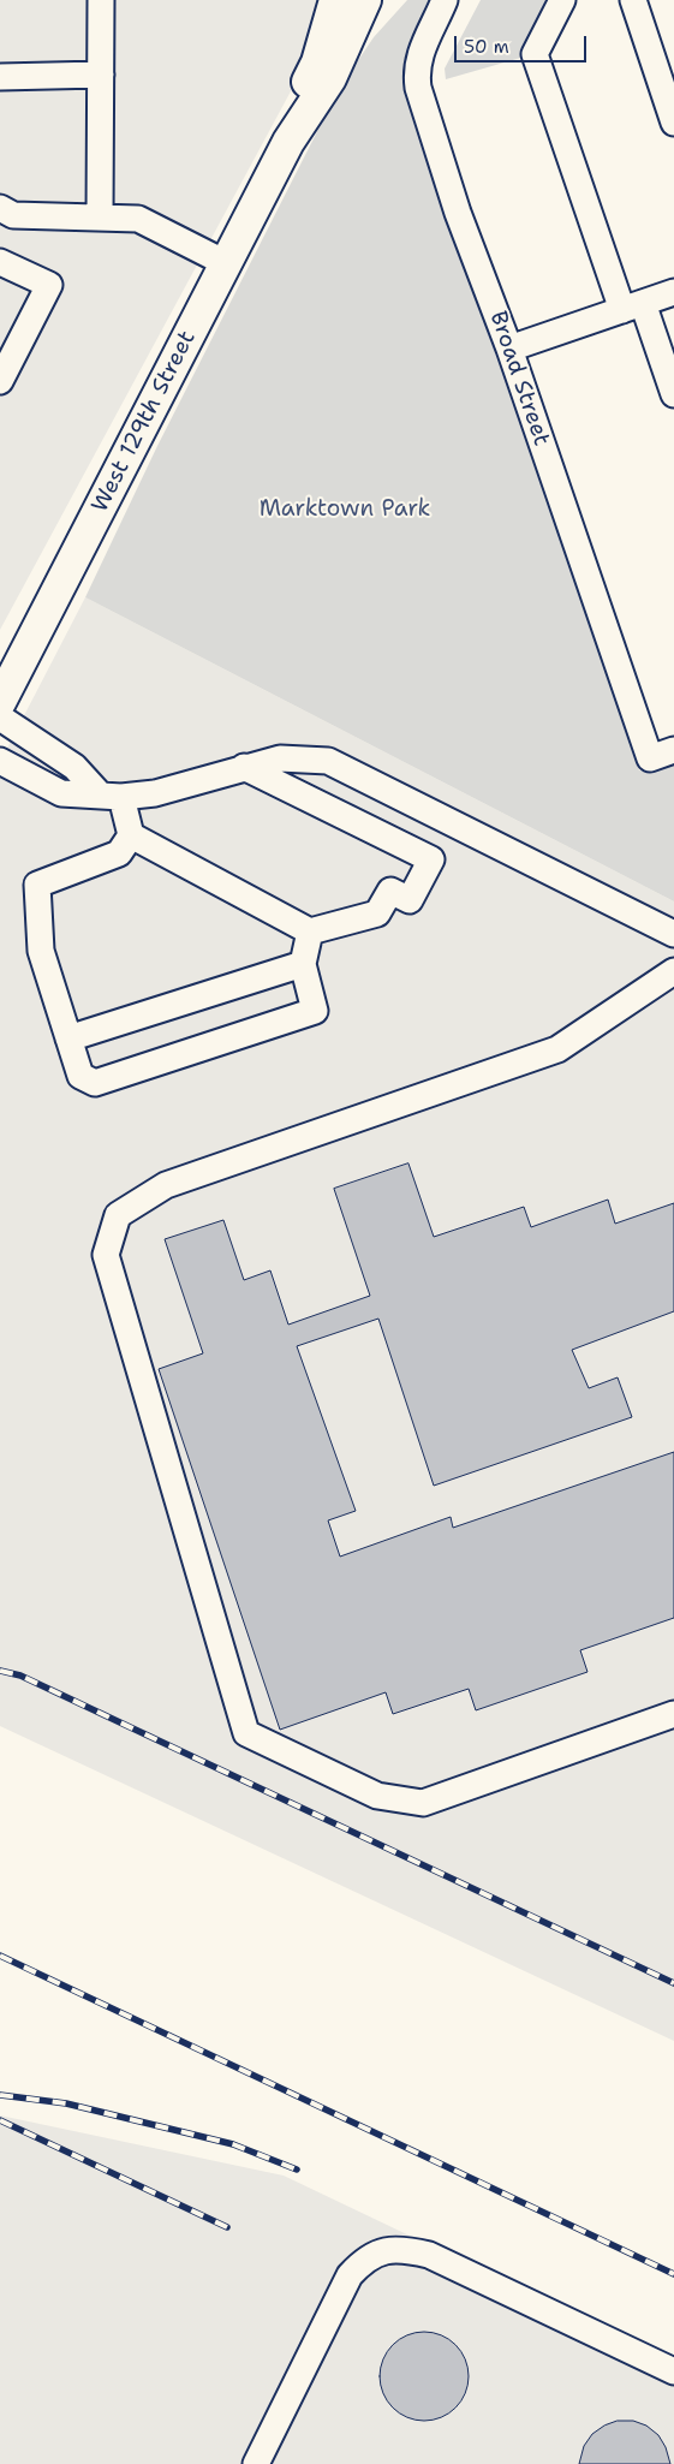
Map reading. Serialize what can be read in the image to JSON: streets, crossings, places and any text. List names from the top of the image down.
{
  "streets": {
    "main road": ["West 129th Street"],
    "street": ["Broad Street"]
  },
  "parks": ["Marktown Park"],
  "scale_bar": "50 m"
}
